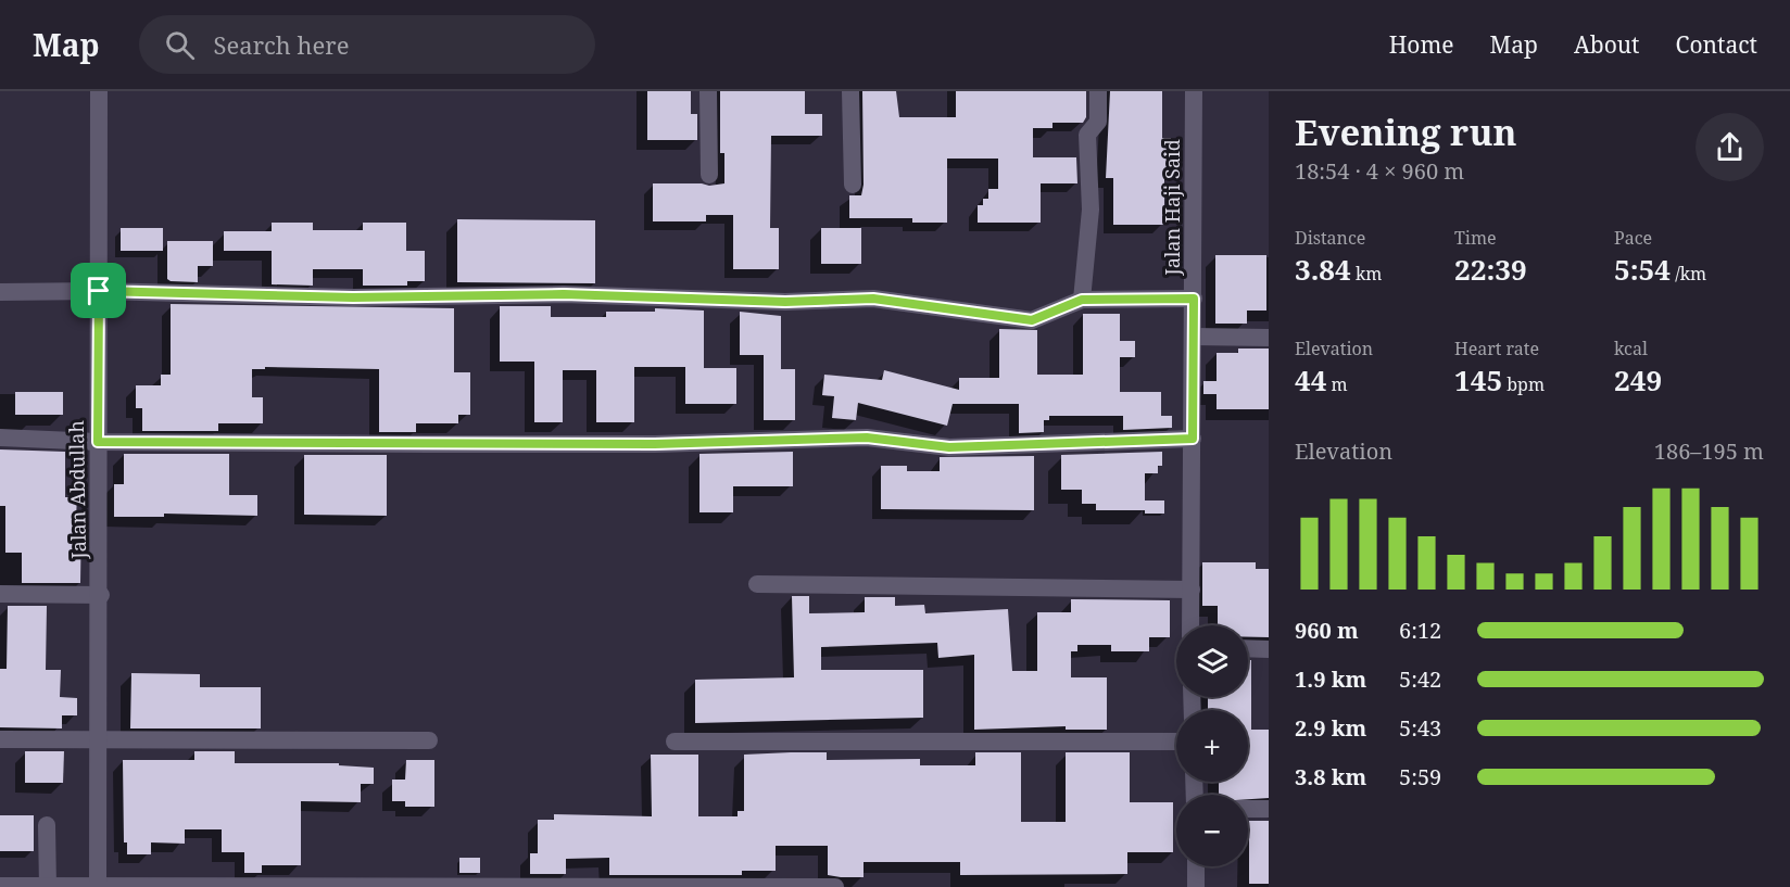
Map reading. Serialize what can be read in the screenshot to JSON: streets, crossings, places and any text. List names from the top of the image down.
{
  "streets": {
    "street": ["Jalan Haji Said", "Jalan Abdullah"]
  },
  "page": {
    "header": "Map",
    "search": "Search here",
    "nav": [
      "Home",
      "Map",
      "About",
      "Contact"
    ],
    "heading": ["Evening run", "18:54 · 4 × 960 m"],
    "stats": [
      ["Distance", "3.84 km"],
      ["Time", "22:39"],
      ["Pace", "5:54 /km"],
      ["Elevation", "44 m"],
      ["Heart rate", "145 bpm"],
      ["kcal", "249"]
    ],
    "chart": ["Elevation", "186–195 m"],
    "list": [
      {
        "name": "960 m",
        "note": "6:12"
      },
      {
        "name": "1.9 km",
        "note": "5:42"
      },
      {
        "name": "2.9 km",
        "note": "5:43"
      },
      {
        "name": "3.8 km",
        "note": "5:59"
      }
    ],
    "map_buttons": ["+", "−"]
  }
}
